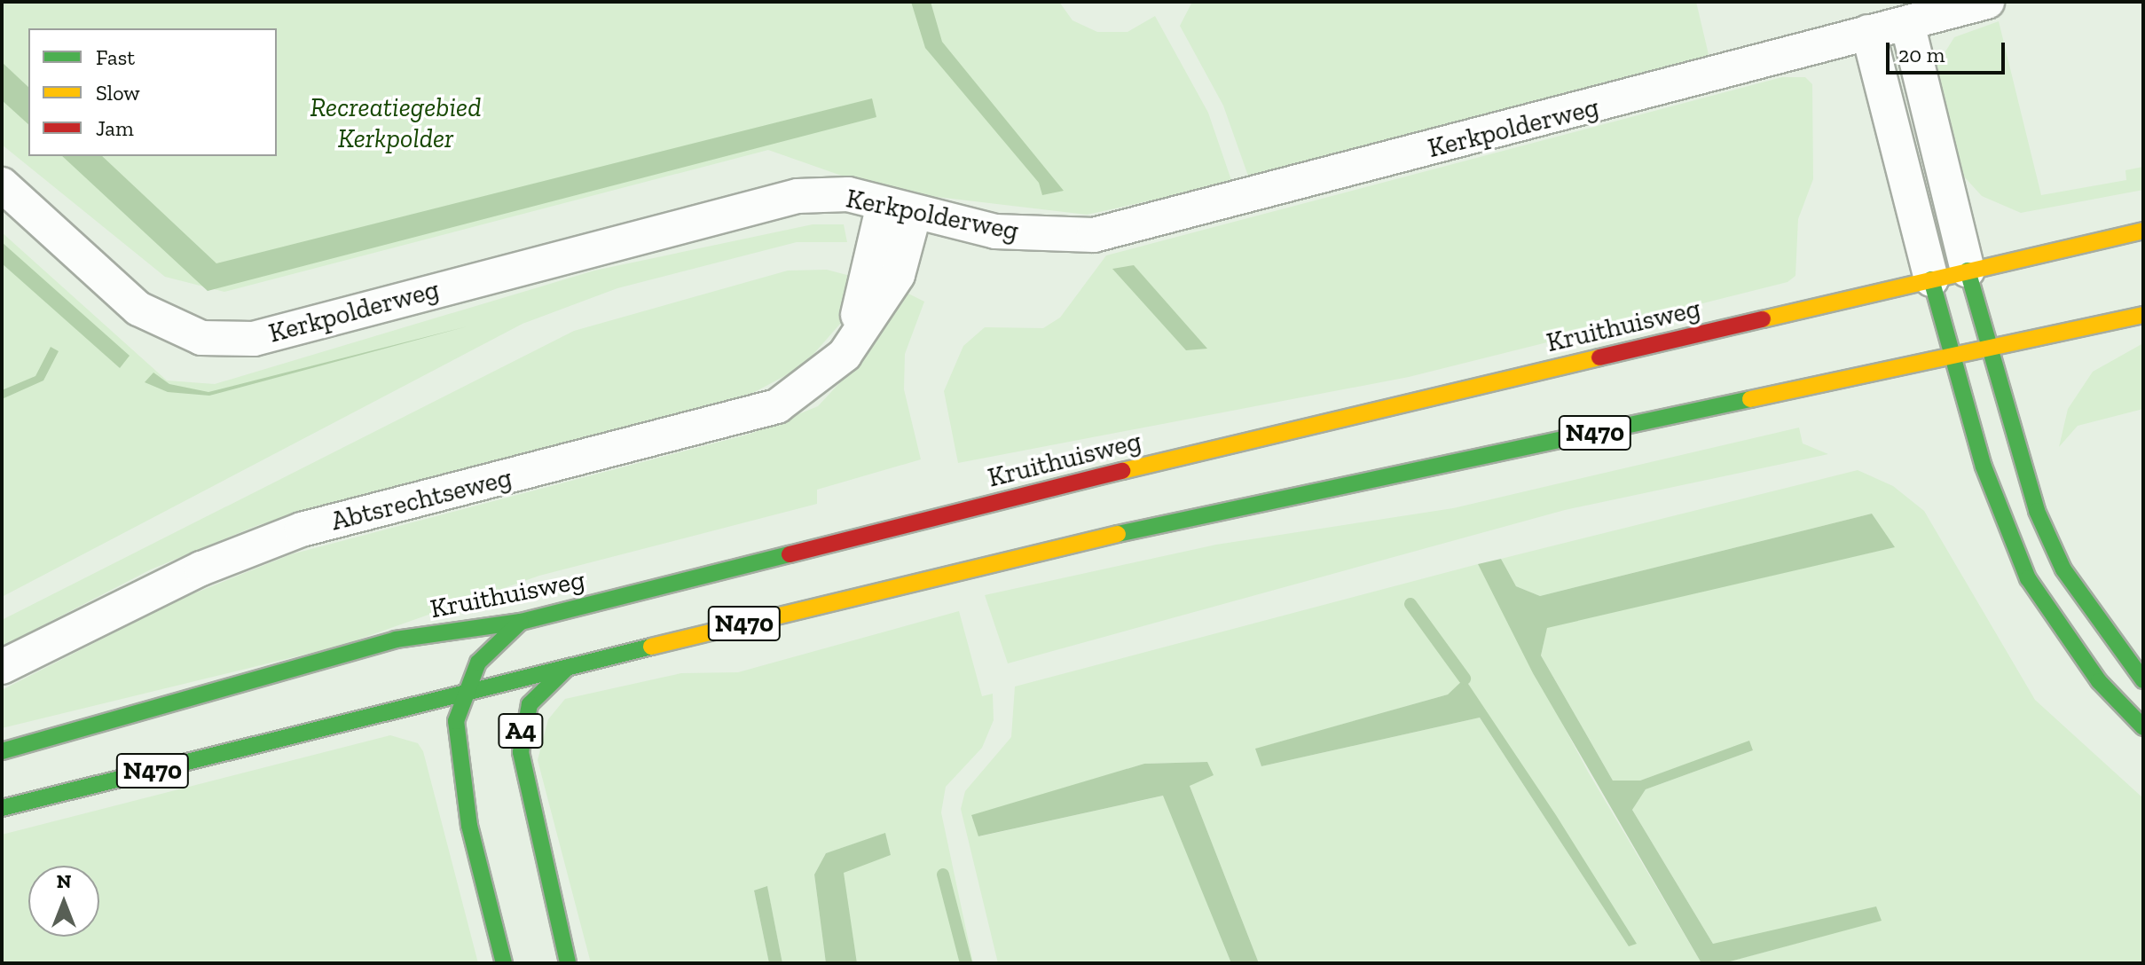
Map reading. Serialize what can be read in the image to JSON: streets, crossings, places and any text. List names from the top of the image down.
{
  "streets": {
    "main road": ["Kruithuisweg", "N470", "A4"],
    "street": ["Kerkpolderweg", "Abtsrechtseweg"]
  },
  "crossings": [
    ["Kerkpolderweg", "Abtsrechtseweg"],
    ["Kruithuisweg", "A4"],
    ["N470", "A4"]
  ],
  "parks": ["Recreatiegebied Kerkpolder"],
  "legend": ["Fast", "Slow", "Jam"],
  "scale_bar": "20 m",
  "north": "top"
}
